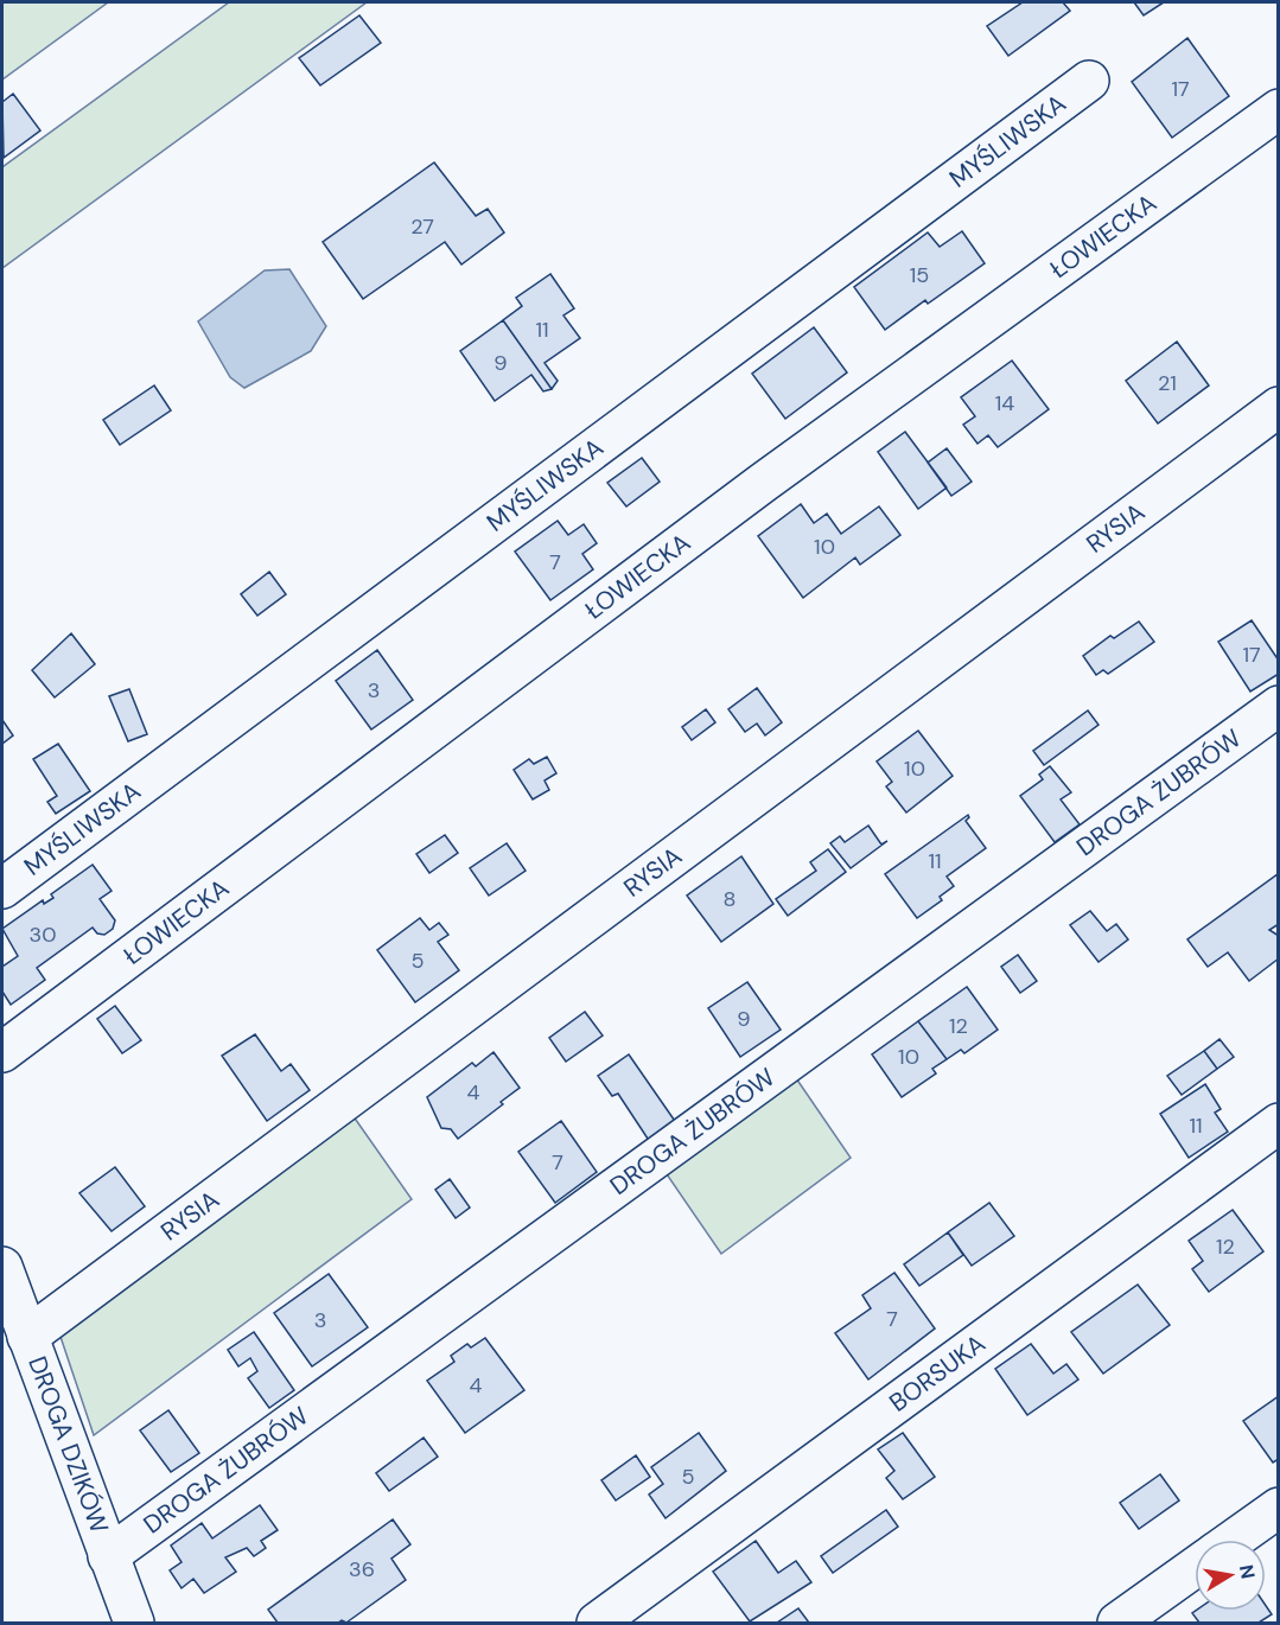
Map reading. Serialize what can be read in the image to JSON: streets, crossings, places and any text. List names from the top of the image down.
{
  "streets": {
    "street": [
      "MYŚLIWSKA",
      "ŁOWIECKA",
      "RYSIA",
      "DROGA ŻUBRÓW",
      "BORSUKA",
      "DROGA DZIKÓW"
    ]
  },
  "crossings": [
    ["RYSIA", "DROGA DZIKÓW"],
    ["DROGA ŻUBRÓW", "DROGA DZIKÓW"]
  ],
  "house_numbers": [
    "17",
    "27",
    "15",
    "11",
    "9",
    "21",
    "14",
    "10",
    "7",
    "17",
    "3",
    "10",
    "11",
    "8",
    "30",
    "5",
    "9",
    "12",
    "10",
    "4",
    "11",
    "7",
    "12",
    "7",
    "3",
    "4",
    "5",
    "36"
  ],
  "north": "right"
}
